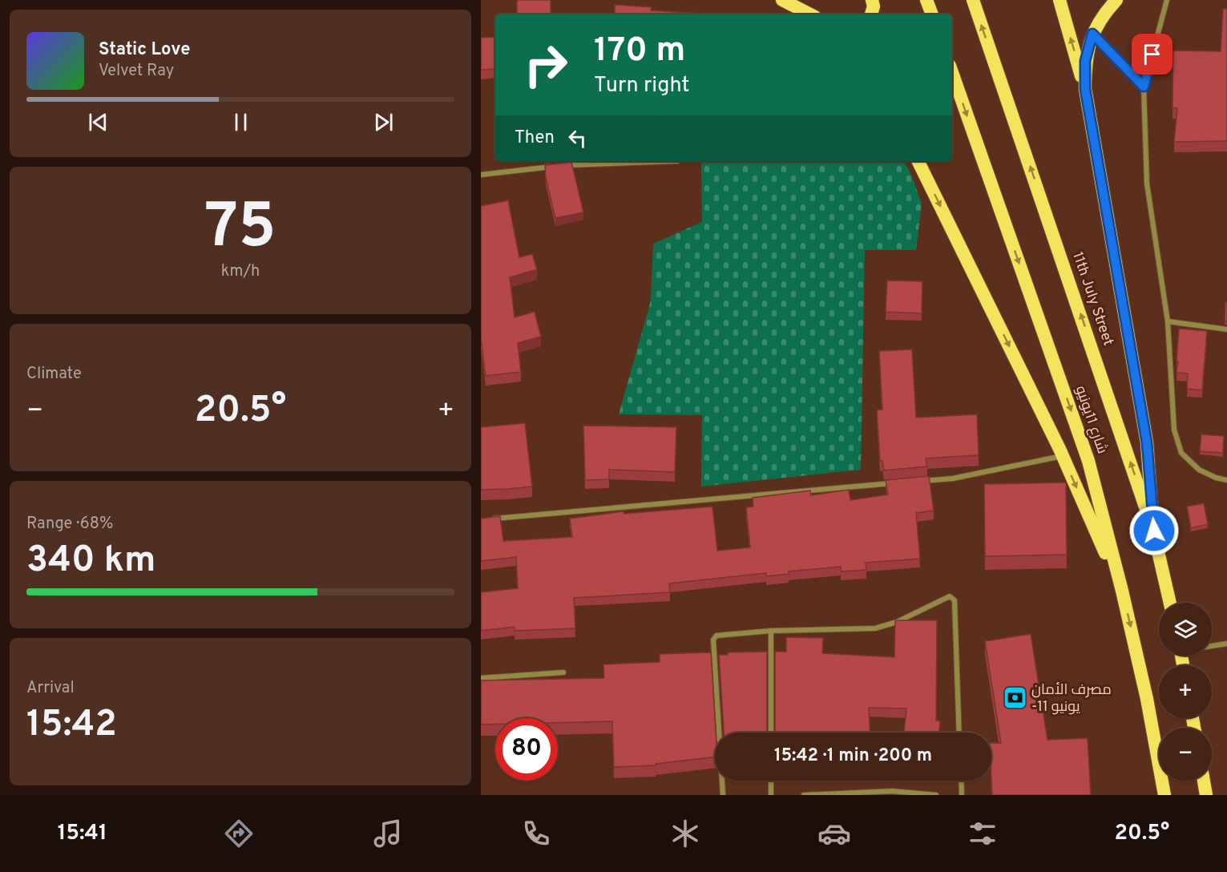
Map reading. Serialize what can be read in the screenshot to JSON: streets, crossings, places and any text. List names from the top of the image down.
{
  "streets": {
    "highway": ["11th July Street", "شارع 11يونيو"]
  },
  "places": {
    "bank": ["مصرف الأمان -11 يونيو"]
  },
  "page": {
    "turn": ["170 m", "Turn right"],
    "song": ["Static Love", "Velvet Ray"],
    "then": "Then",
    "tile": [
      ["75", "km/h"],
      "Climate",
      ["Range · 68%", "340 km"],
      ["Arrival", "15:42"]
    ],
    "heat": ["−", "20.5°", "+"],
    "map_buttons": ["+", "−"],
    "limit": "80",
    "trip": "15:42 · 1 min · 200 m",
    "tabs": ["15:41", "20.5°"]
  }
}
